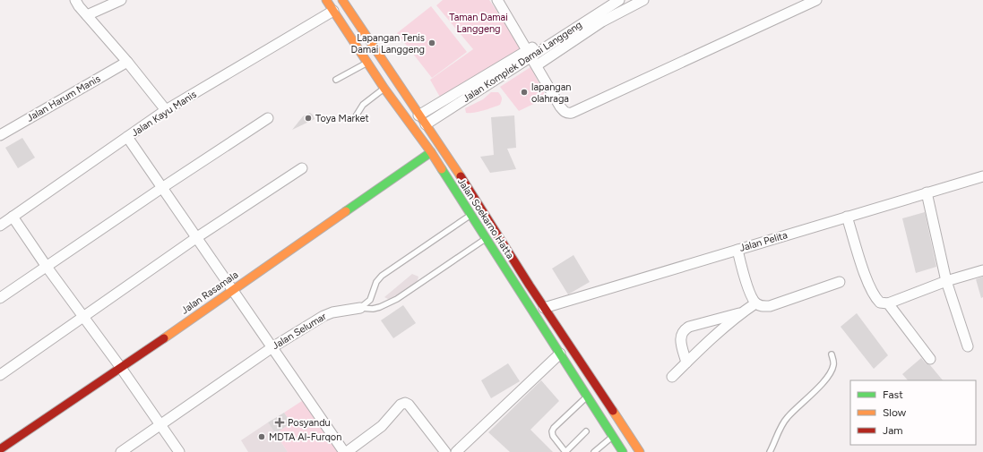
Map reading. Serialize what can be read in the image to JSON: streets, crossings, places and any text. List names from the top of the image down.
{
  "streets": {
    "main road": ["Jalan Soekarno Hatta", "Jalan Rasamala"],
    "street": [
      "Jalan Komplek Damai Langgeng",
      "Jalan Harum Manis",
      "Jalan Kayu Manis",
      "Jalan Pelita",
      "Jalan Selumar"
    ]
  },
  "crossings": [
    ["Jalan Komplek Damai Langgeng", "Jalan Soekarno Hatta"],
    ["Jalan Kayu Manis", "Jalan Soekarno Hatta"],
    ["Jalan Soekarno Hatta", "Jalan Pelita"],
    ["Jalan Soekarno Hatta", "Jalan Rasamala"]
  ],
  "parks": ["Taman Damai Langgeng"],
  "places": {
    "other": [
      "Lapangan Tenis Damai Langgeng",
      "lapangan olahraga",
      "Toya Market",
      "MDTA Al-Furqon"
    ],
    "health": ["Posyandu"]
  },
  "legend": ["Fast", "Slow", "Jam"]
}
